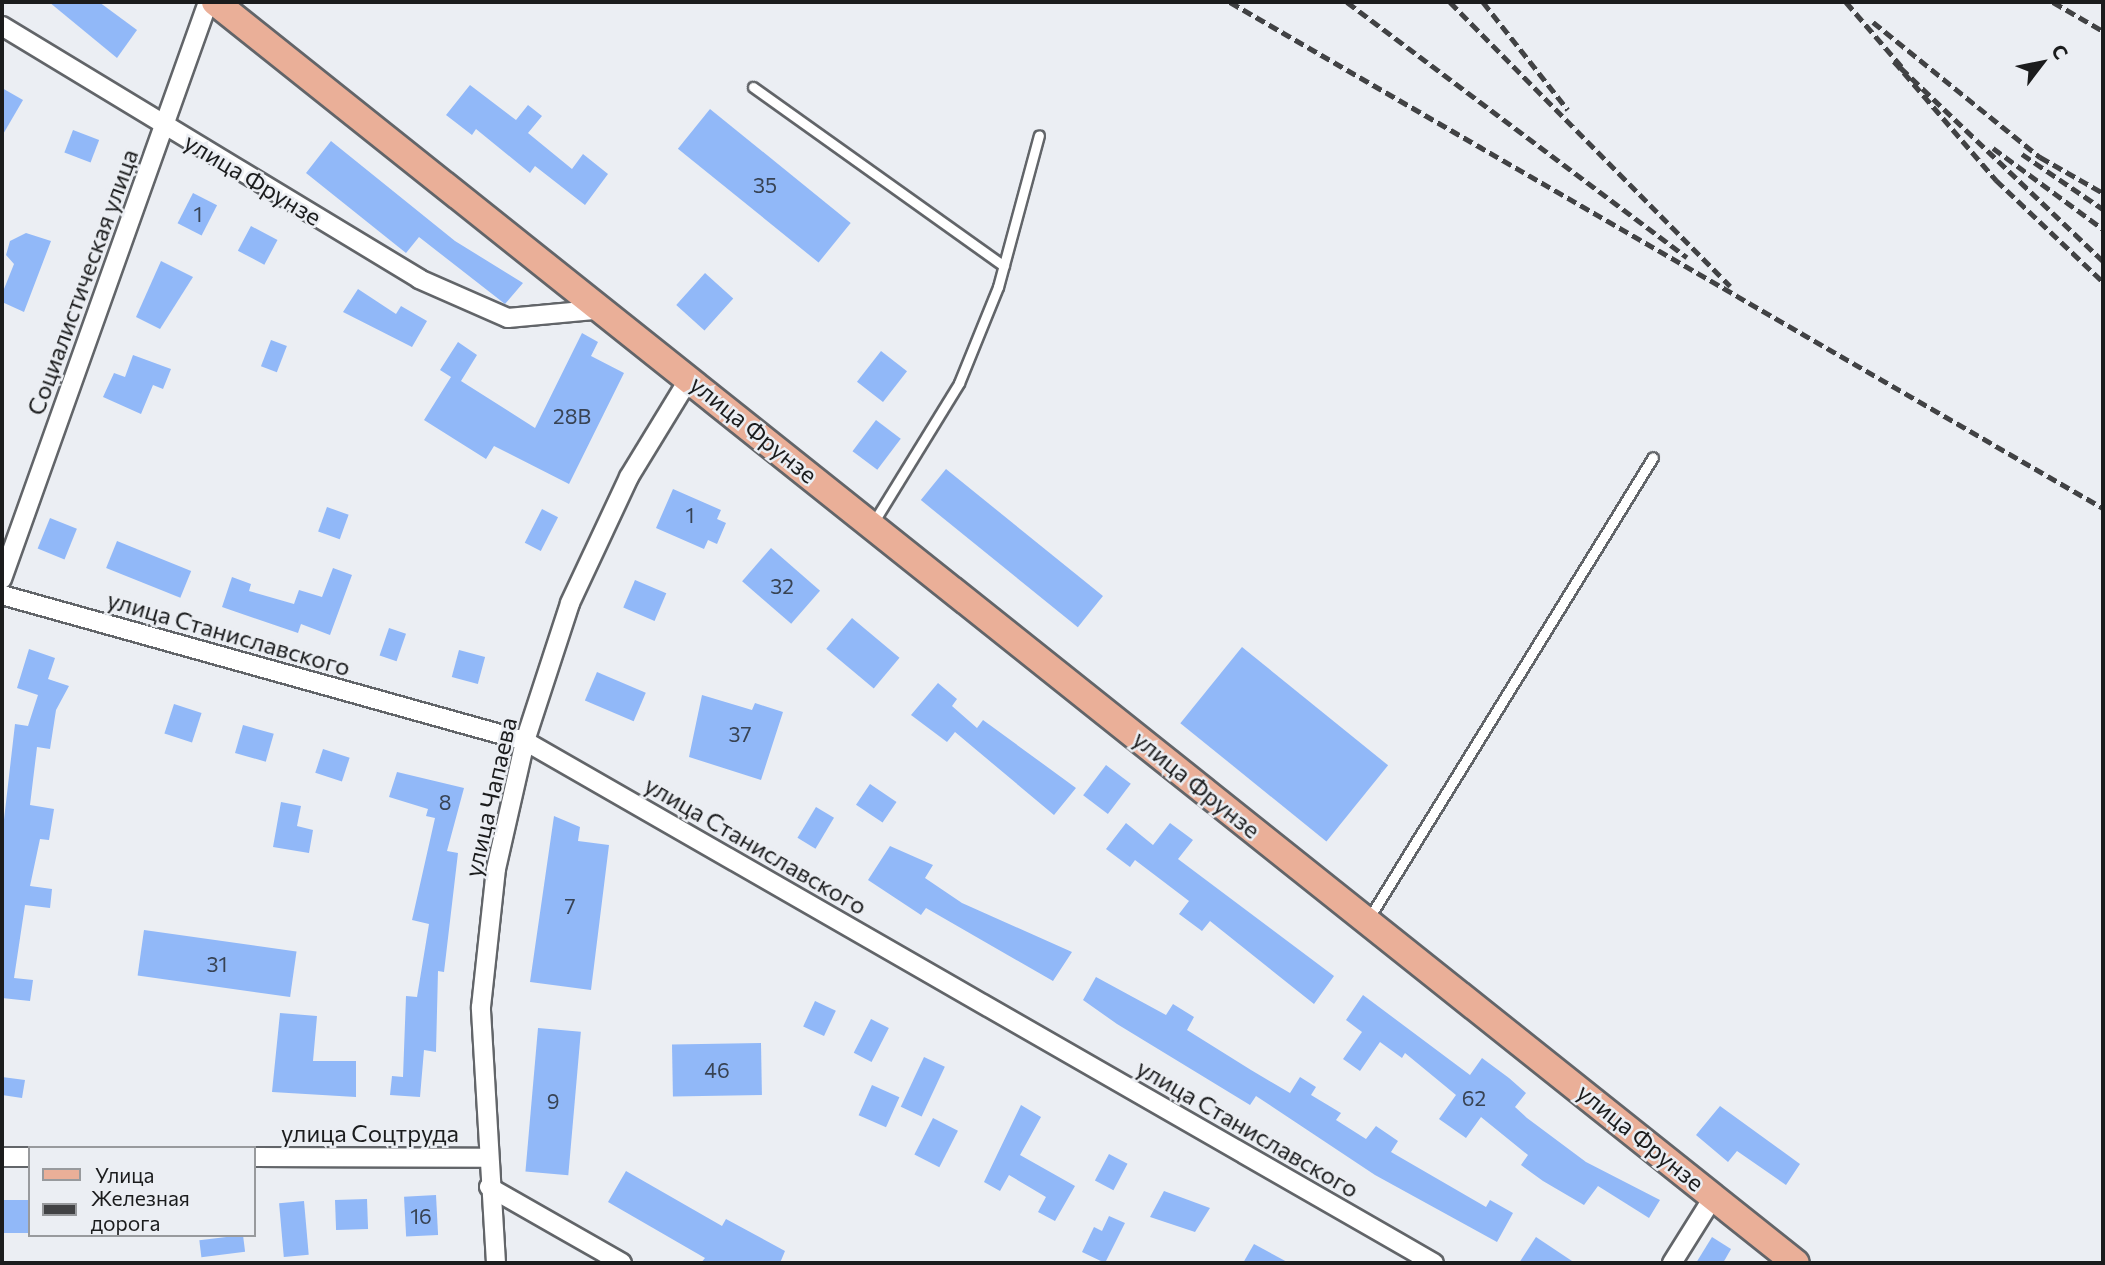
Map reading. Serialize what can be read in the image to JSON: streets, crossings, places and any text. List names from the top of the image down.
{
  "streets": {
    "main road": ["улица Фрунзе"],
    "street": [
      "Социалистическая улица",
      "улица Станиславского",
      "улица Чапаева",
      "улица Соцтруда"
    ]
  },
  "crossings": [
    ["улица Фрунзе", "Социалистическая улица"],
    ["улица Фрунзе", "улица Чапаева"],
    ["улица Станиславского", "улица Чапаева"],
    ["улица Чапаева", "улица Соцтруда"]
  ],
  "house_numbers": [
    "35",
    "1",
    "28В",
    "1",
    "32",
    "37",
    "8",
    "7",
    "31",
    "46",
    "62",
    "9",
    "16"
  ],
  "legend": ["Улица", "Железная дорога"],
  "north": "top right"
}
